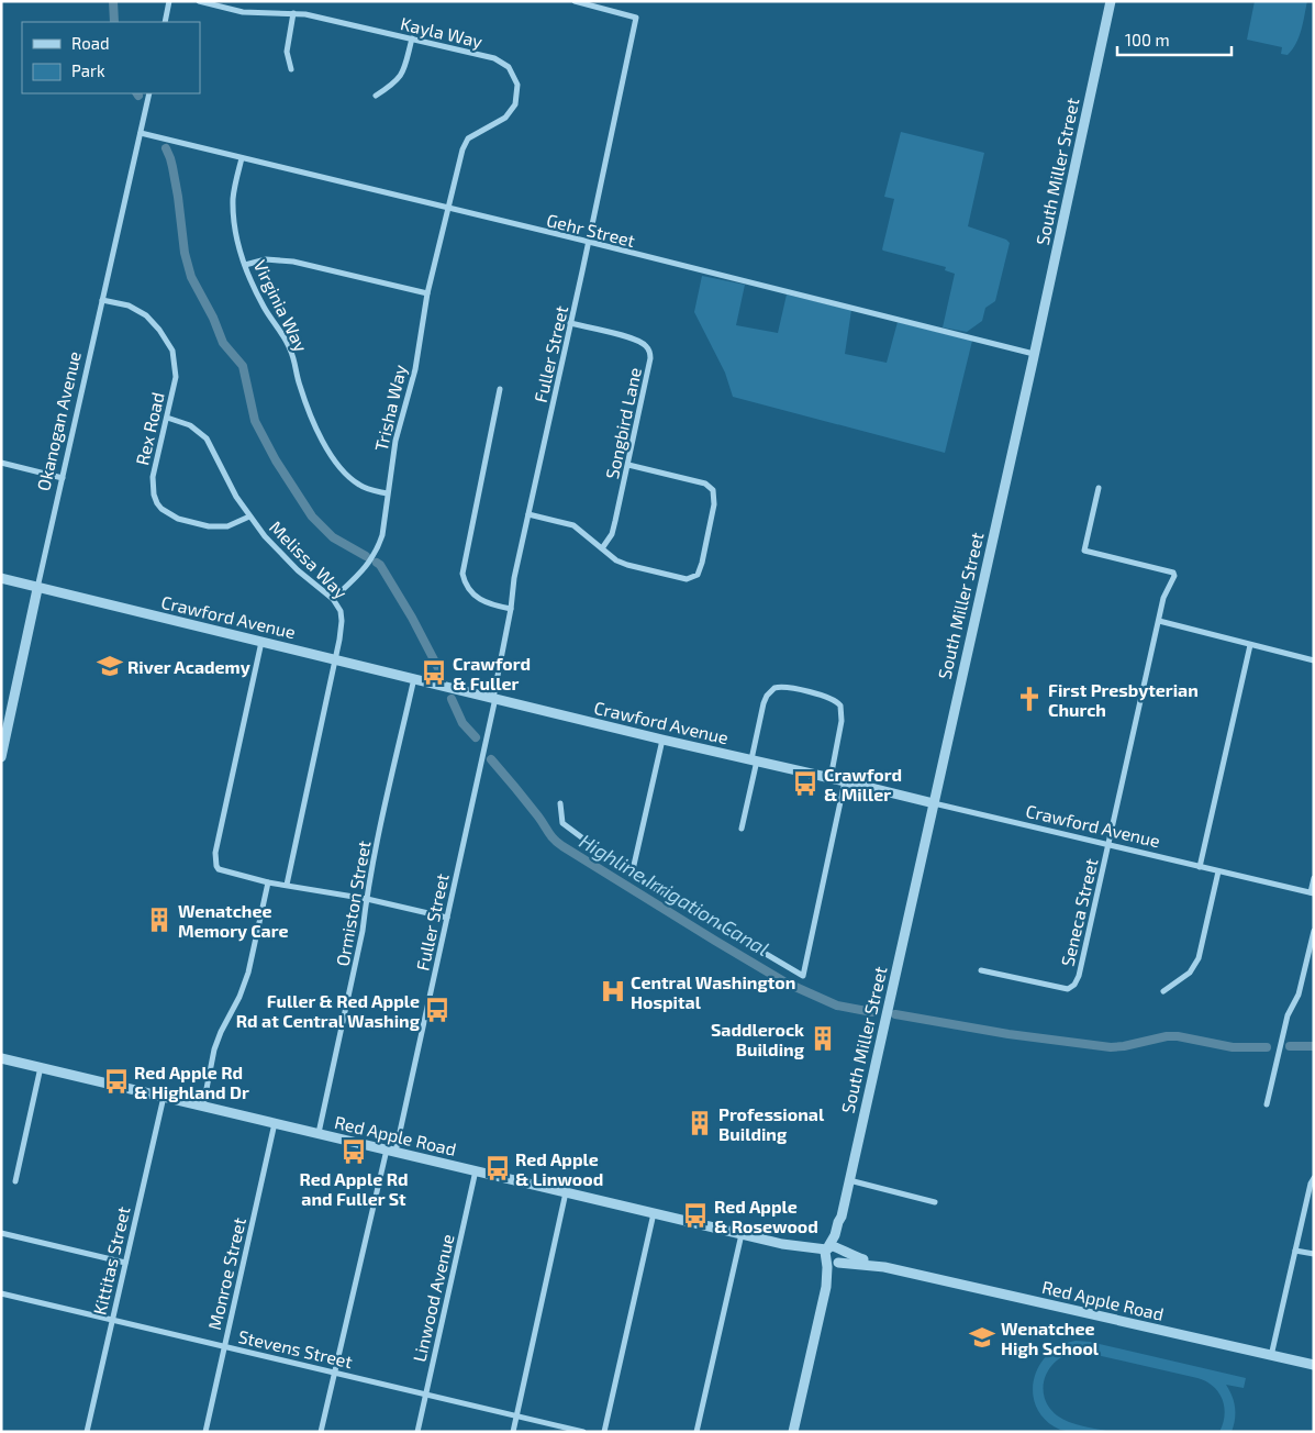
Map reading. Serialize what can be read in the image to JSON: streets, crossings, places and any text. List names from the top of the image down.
{
  "streets": {
    "street": [
      "Kayla Way",
      "South Miller Street",
      "Gehr Street",
      "Virginia Way",
      "Fuller Street",
      "Trisha Way",
      "Okanogan Avenue",
      "Songbird Lane",
      "Rex Road",
      "Melissa Way",
      "Crawford Avenue",
      "Ormiston Street",
      "Seneca Street",
      "Red Apple Road",
      "Kittitas Street",
      "Monroe Street",
      "Linwood Avenue",
      "Stevens Street"
    ]
  },
  "crossings": [
    ["Kayla Way", "Gehr Street"],
    ["Kayla Way", "Trisha Way"],
    ["South Miller Street", "Gehr Street"],
    ["South Miller Street", "Crawford Avenue"],
    ["South Miller Street", "Red Apple Road"],
    ["Gehr Street", "Virginia Way"],
    ["Gehr Street", "Fuller Street"],
    ["Gehr Street", "Trisha Way"],
    ["Gehr Street", "Okanogan Avenue"],
    ["Virginia Way", "Trisha Way"],
    ["Fuller Street", "Songbird Lane"],
    ["Fuller Street", "Crawford Avenue"],
    ["Fuller Street", "Red Apple Road"],
    ["Fuller Street", "Stevens Street"],
    ["Trisha Way", "Melissa Way"],
    ["Okanogan Avenue", "Rex Road"],
    ["Okanogan Avenue", "Crawford Avenue"],
    ["Rex Road", "Melissa Way"],
    ["Melissa Way", "Crawford Avenue"],
    ["Crawford Avenue", "Ormiston Street"],
    ["Crawford Avenue", "Seneca Street"],
    ["Ormiston Street", "Red Apple Road"],
    ["Red Apple Road", "Kittitas Street"],
    ["Red Apple Road", "Monroe Street"],
    ["Red Apple Road", "Linwood Avenue"],
    ["Kittitas Street", "Stevens Street"],
    ["Monroe Street", "Stevens Street"],
    ["Linwood Avenue", "Stevens Street"]
  ],
  "water": ["Highline Irrigation Canal"],
  "places": {
    "school or university": ["River Academy", "Wenatchee High School"],
    "bus stop": [
      "Crawford & Fuller",
      "Crawford & Miller",
      "Fuller & Red Apple Rd at Central Washing",
      "Red Apple Rd & Highland Dr",
      "Red Apple Rd and Fuller St",
      "Red Apple & Linwood",
      "Red Apple & Rosewood"
    ],
    "church": ["First Presbyterian Church"],
    "building": ["Wenatchee Memory Care", "Saddlerock Building", "Professional Building"],
    "hospital": ["Central Washington Hospital"]
  },
  "legend": ["Road", "Park"],
  "scale_bar": "100 m"
}
